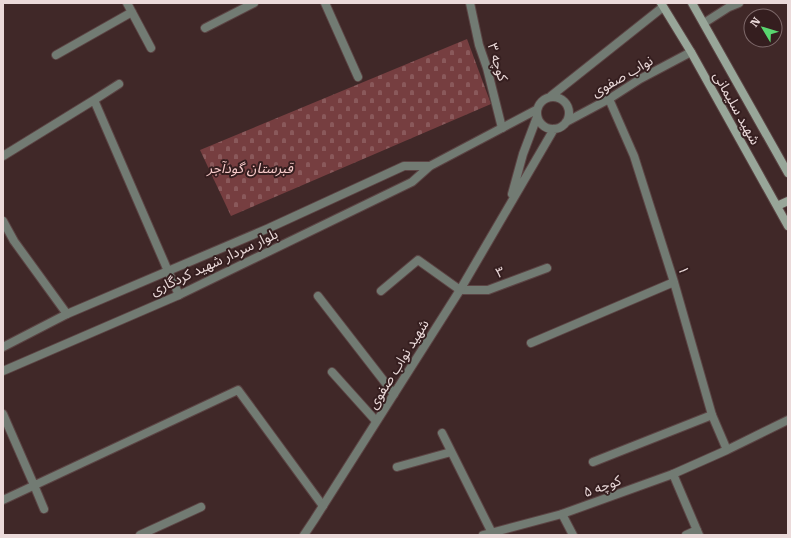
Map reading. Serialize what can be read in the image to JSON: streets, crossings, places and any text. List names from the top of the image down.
{
  "streets": {
    "main road": ["شهید سلیمانی"],
    "street": [
      "کوچه ۳",
      "نواب صفوی",
      "بلوار سردار شهید کردگاری",
      "۱",
      "۳",
      "شهید نواب صفوی",
      "کوچه ۵"
    ]
  },
  "crossings": [
    ["کوچه ۳", "بلوار سردار شهید کردگاری"],
    ["نواب صفوی", "شهید سلیمانی"],
    ["نواب صفوی", "بلوار سردار شهید کردگاری"],
    ["نواب صفوی", "۱"],
    ["نواب صفوی", "شهید نواب صفوی"],
    ["بلوار سردار شهید کردگاری", "شهید نواب صفوی"],
    ["۱", "کوچه ۵"],
    ["۳", "شهید نواب صفوی"]
  ],
  "parks": ["قبرستان گودآجر"],
  "north": "top left"
}
